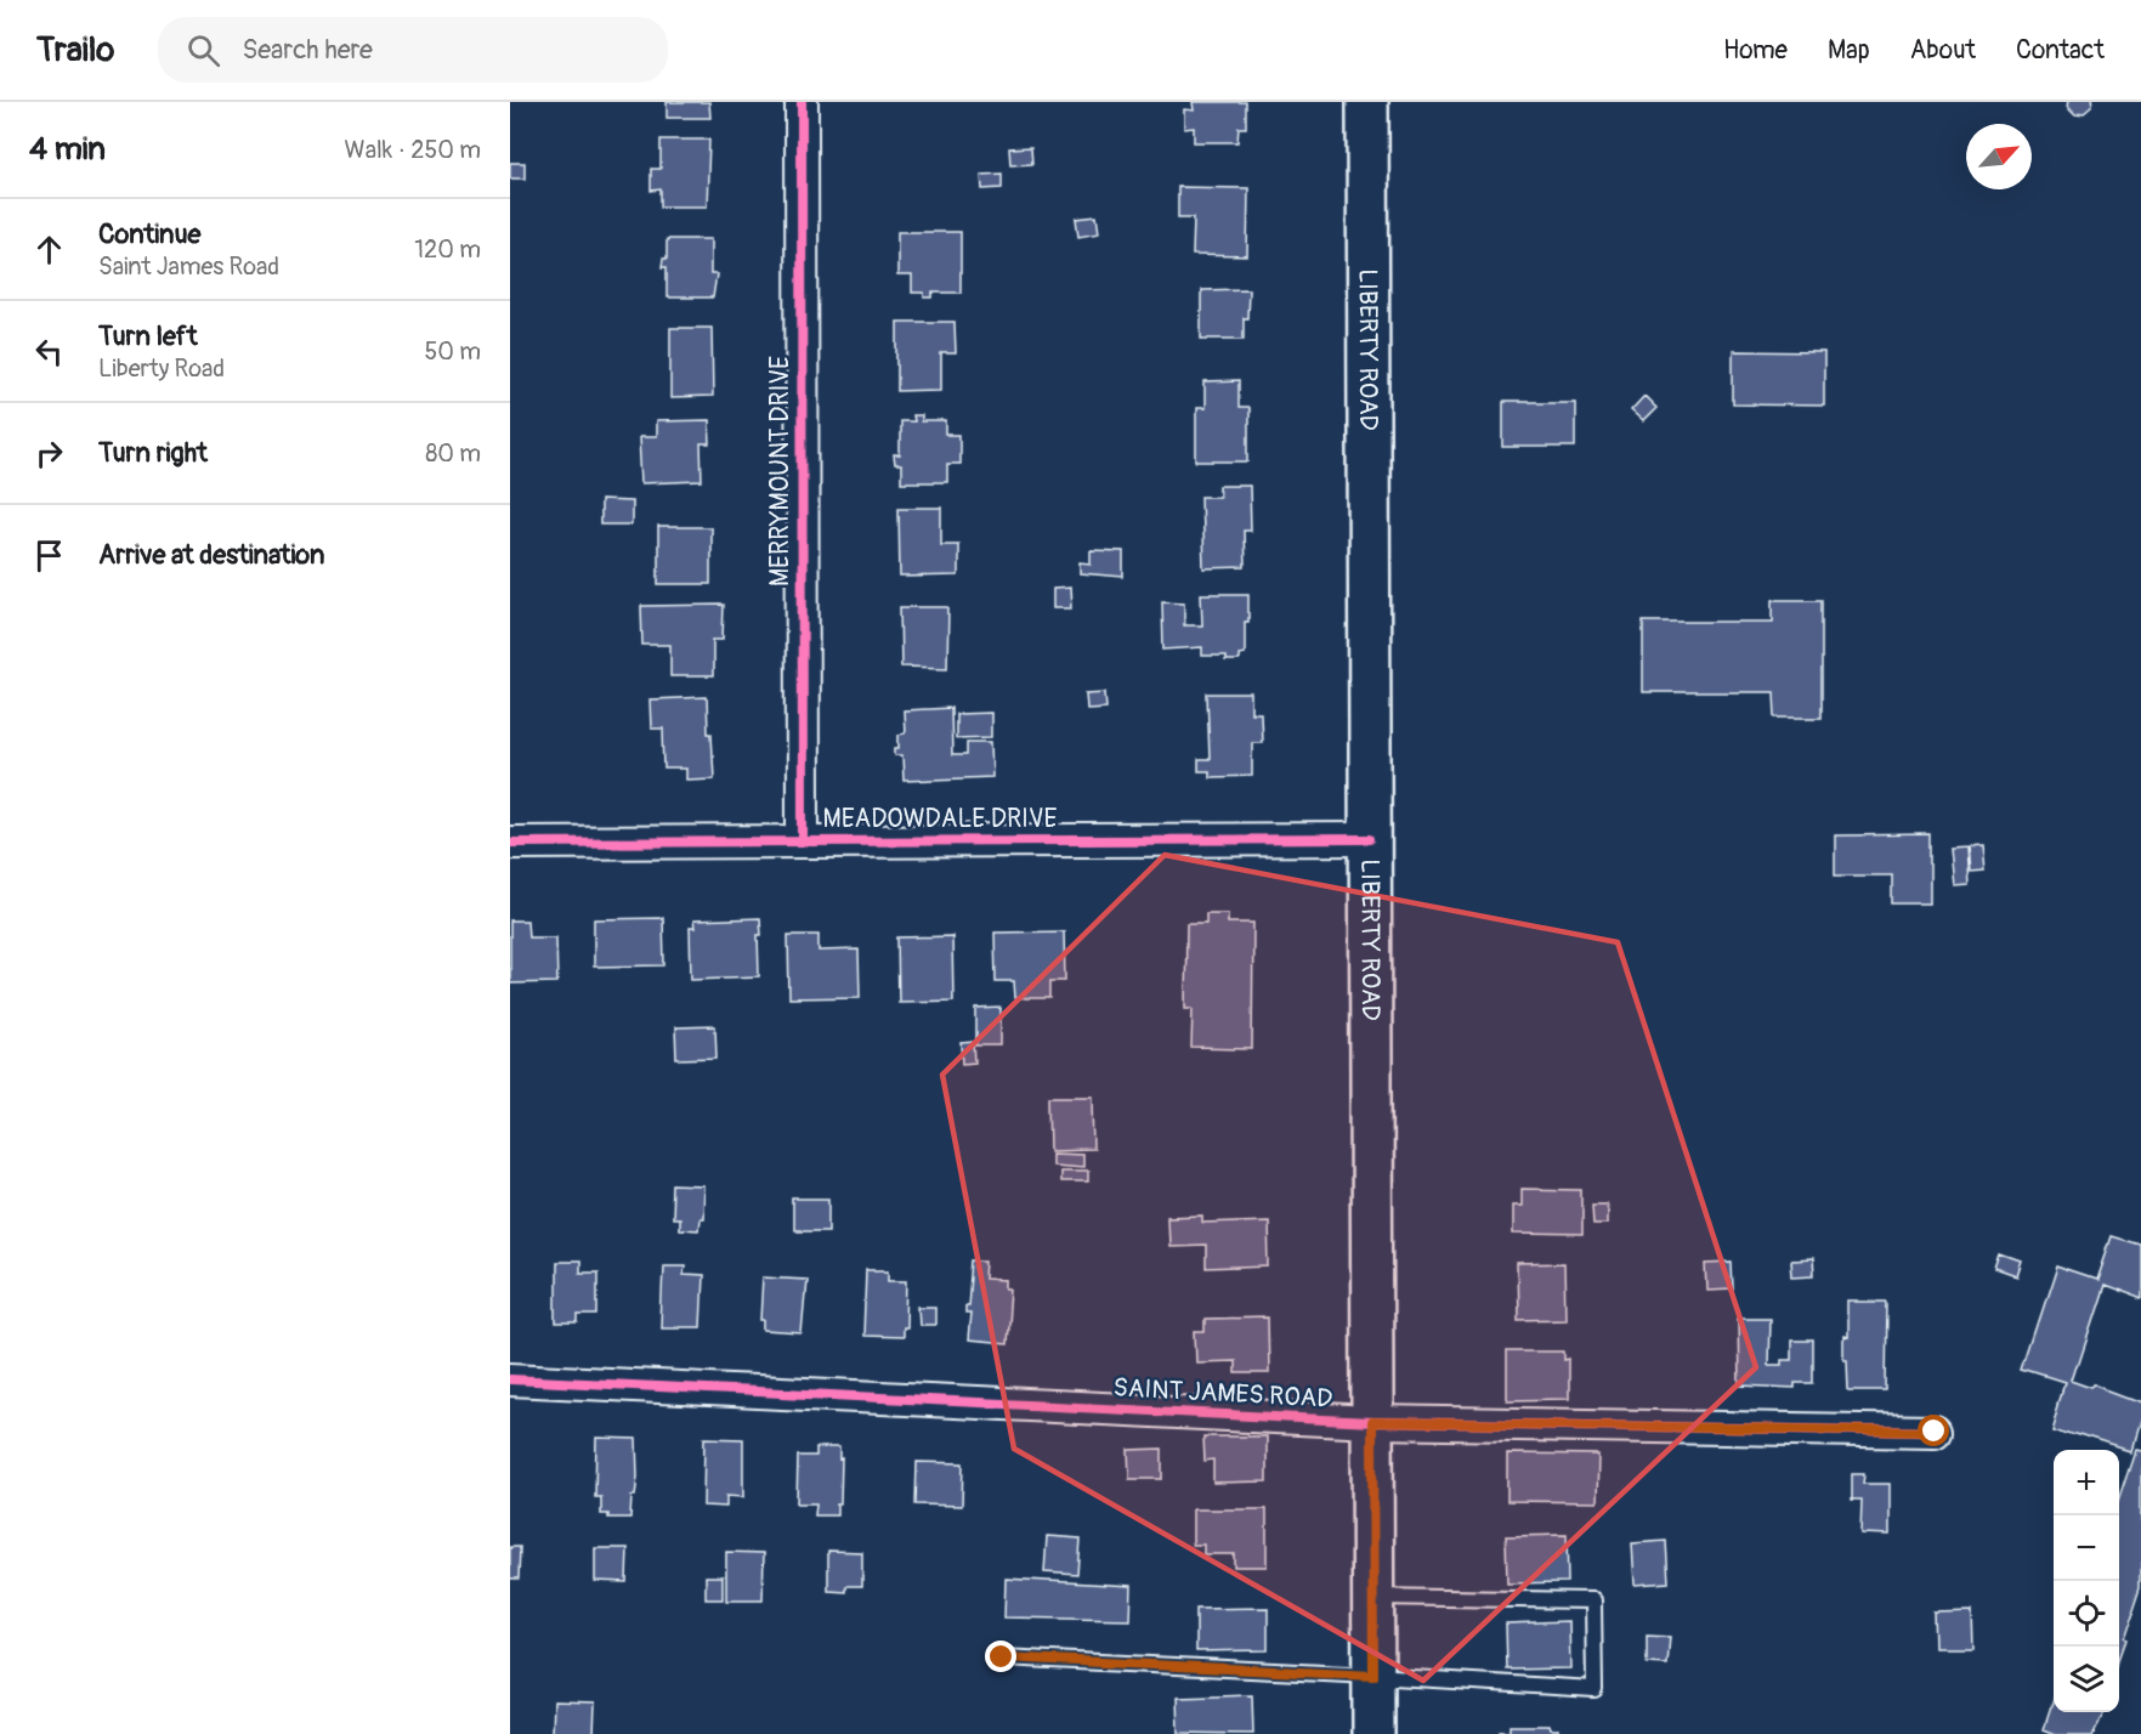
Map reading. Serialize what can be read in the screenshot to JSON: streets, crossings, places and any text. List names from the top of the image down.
{
  "streets": {
    "main road": ["LIBERTY ROAD"],
    "street": ["MERRYMOUNT DRIVE", "MEADOWDALE DRIVE", "SAINT JAMES ROAD"]
  },
  "crossings": [
    ["LIBERTY ROAD", "MEADOWDALE DRIVE"],
    ["LIBERTY ROAD", "SAINT JAMES ROAD"],
    ["MERRYMOUNT DRIVE", "MEADOWDALE DRIVE"]
  ],
  "north": "top right",
  "page": {
    "header": "Trailo",
    "search": "Search here",
    "nav": [
      "Home",
      "Map",
      "About",
      "Contact"
    ],
    "heading": ["4 min", "Walk · 250 m"],
    "list": [
      ["Continue", "Saint James Road", "120 m"],
      ["Turn left", "Liberty Road", "50 m"],
      ["Turn right", "80 m"],
      "Arrive at destination"
    ],
    "map_buttons": ["+", "−"]
  }
}
